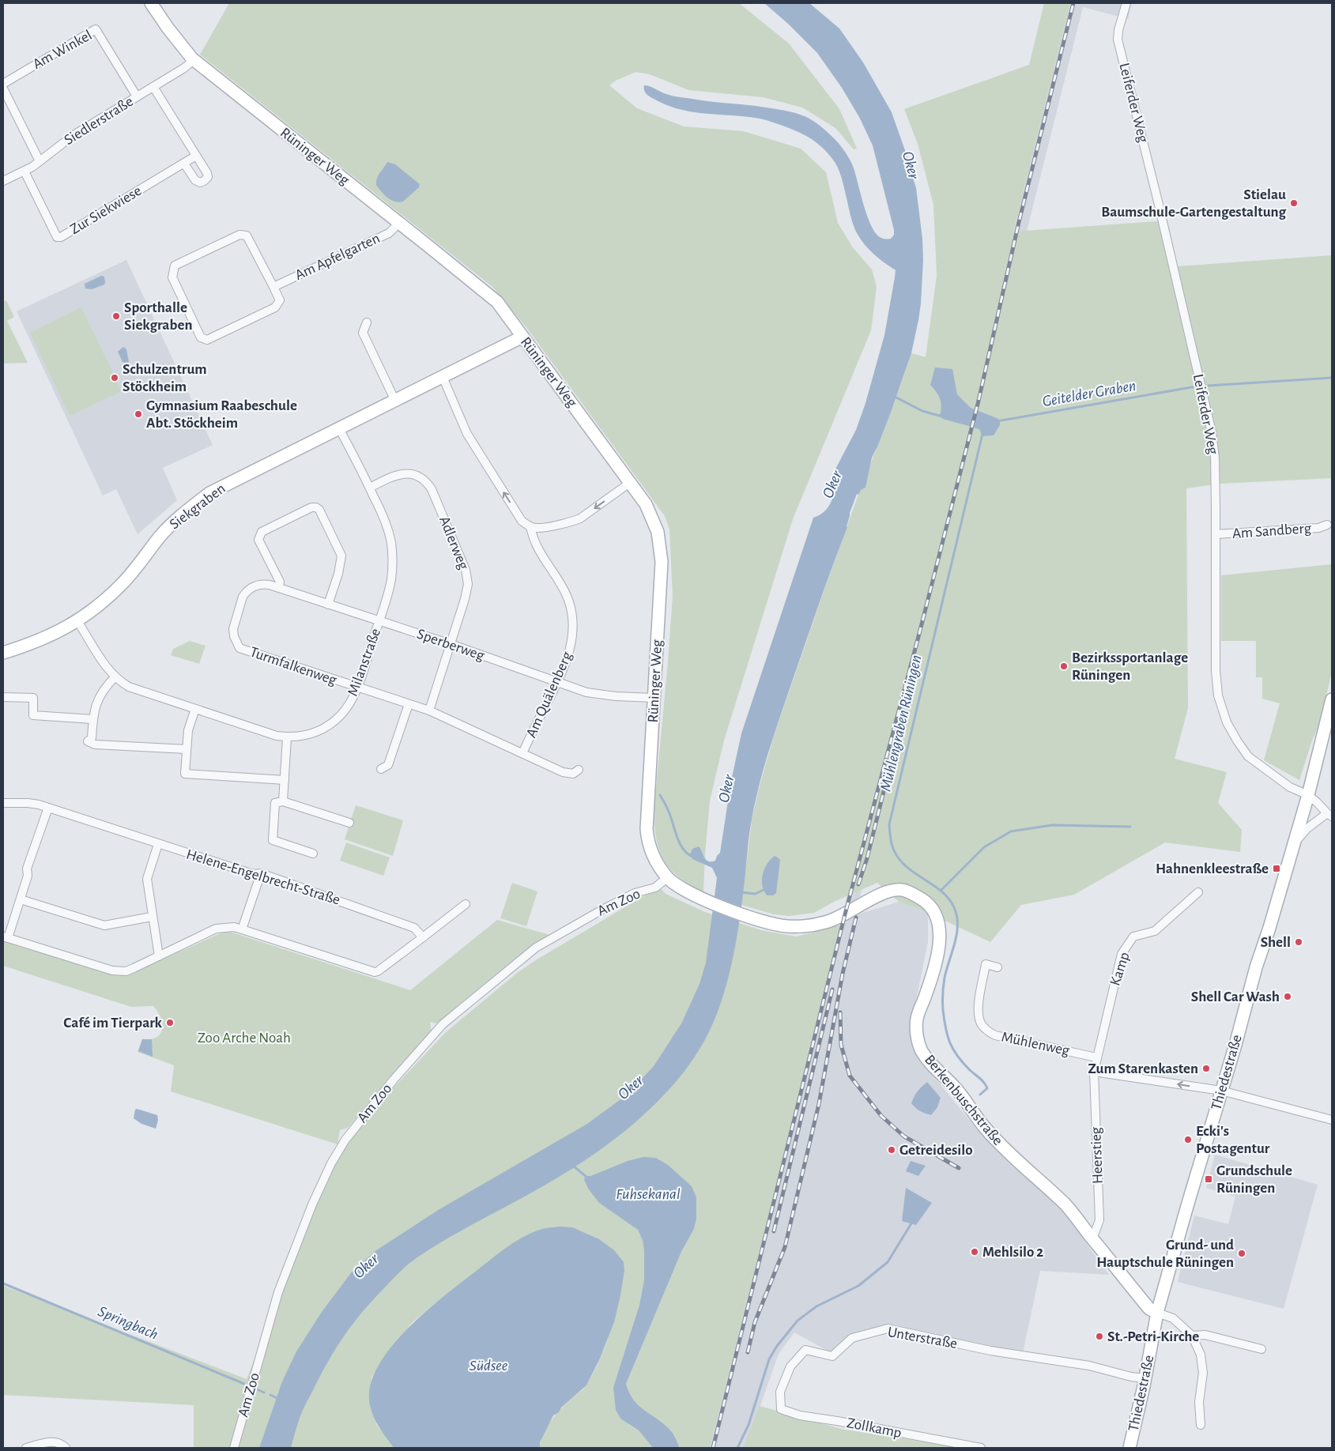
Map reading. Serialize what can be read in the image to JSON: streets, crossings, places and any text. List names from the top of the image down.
{
  "streets": {
    "street": [
      "Am Winkel",
      "Leiferder Weg",
      "Siedlerstraße",
      "Rüninger Weg",
      "Zur Siekwiese",
      "Am Apfelgarten",
      "Siekgraben",
      "Am Sandberg",
      "Adlerweg",
      "Sperberweg",
      "Milanstraße",
      "Turmfalkenweg",
      "Am Quälenberg",
      "Helene-Engelbrecht-Straße",
      "Am Zoo",
      "Kamp",
      "Mühlenweg",
      "Thiedestraße",
      "Berkenbuschstraße",
      "Heerstieg",
      "Unterstraße",
      "Zollkamp"
    ]
  },
  "crossings": [
    ["Am Winkel", "Siedlerstraße"],
    ["Leiferder Weg", "Am Sandberg"],
    ["Leiferder Weg", "Thiedestraße"],
    ["Siedlerstraße", "Rüninger Weg"],
    ["Siedlerstraße", "Zur Siekwiese"],
    ["Rüninger Weg", "Am Apfelgarten"],
    ["Rüninger Weg", "Siekgraben"],
    ["Rüninger Weg", "Sperberweg"],
    ["Rüninger Weg", "Am Zoo"],
    ["Rüninger Weg", "Berkenbuschstraße"],
    ["Siekgraben", "Milanstraße"],
    ["Siekgraben", "Am Quälenberg"],
    ["Adlerweg", "Sperberweg"],
    ["Adlerweg", "Milanstraße"],
    ["Adlerweg", "Turmfalkenweg"],
    ["Sperberweg", "Milanstraße"],
    ["Sperberweg", "Turmfalkenweg"],
    ["Sperberweg", "Am Quälenberg"],
    ["Milanstraße", "Turmfalkenweg"],
    ["Turmfalkenweg", "Am Quälenberg"],
    ["Am Zoo", "Berkenbuschstraße"],
    ["Kamp", "Mühlenweg"],
    ["Kamp", "Heerstieg"],
    ["Mühlenweg", "Heerstieg"],
    ["Thiedestraße", "Berkenbuschstraße"],
    ["Thiedestraße", "Unterstraße"],
    ["Berkenbuschstraße", "Heerstieg"],
    ["Unterstraße", "Zollkamp"]
  ],
  "one_way": ["Am Quälenberg"],
  "water": [
    "Oker",
    "Geitelder Graben",
    "Mühlengraben Rüningen",
    "Fuhsekanal",
    "Springbach",
    "Südsee"
  ],
  "parks": ["Zoo Arche Noah"],
  "places": {
    "other": [
      "Stielau Baumschule-Gartengestaltung",
      "Sporthalle Siekgraben",
      "Schulzentrum Stöckheim",
      "Gymnasium Raabeschule Abt. Stöckheim",
      "Bezirkssportanlage Rüningen",
      "Shell",
      "Shell Car Wash",
      "Café im Tierpark",
      "Zum Starenkasten",
      "Ecki's Postagentur",
      "Getreidesilo",
      "Mehlsilo 2",
      "Grund- und Hauptschule Rüningen",
      "St.-Petri-Kirche"
    ],
    "transit": ["Hahnenkleestraße", "Grundschule Rüningen"]
  }
}
